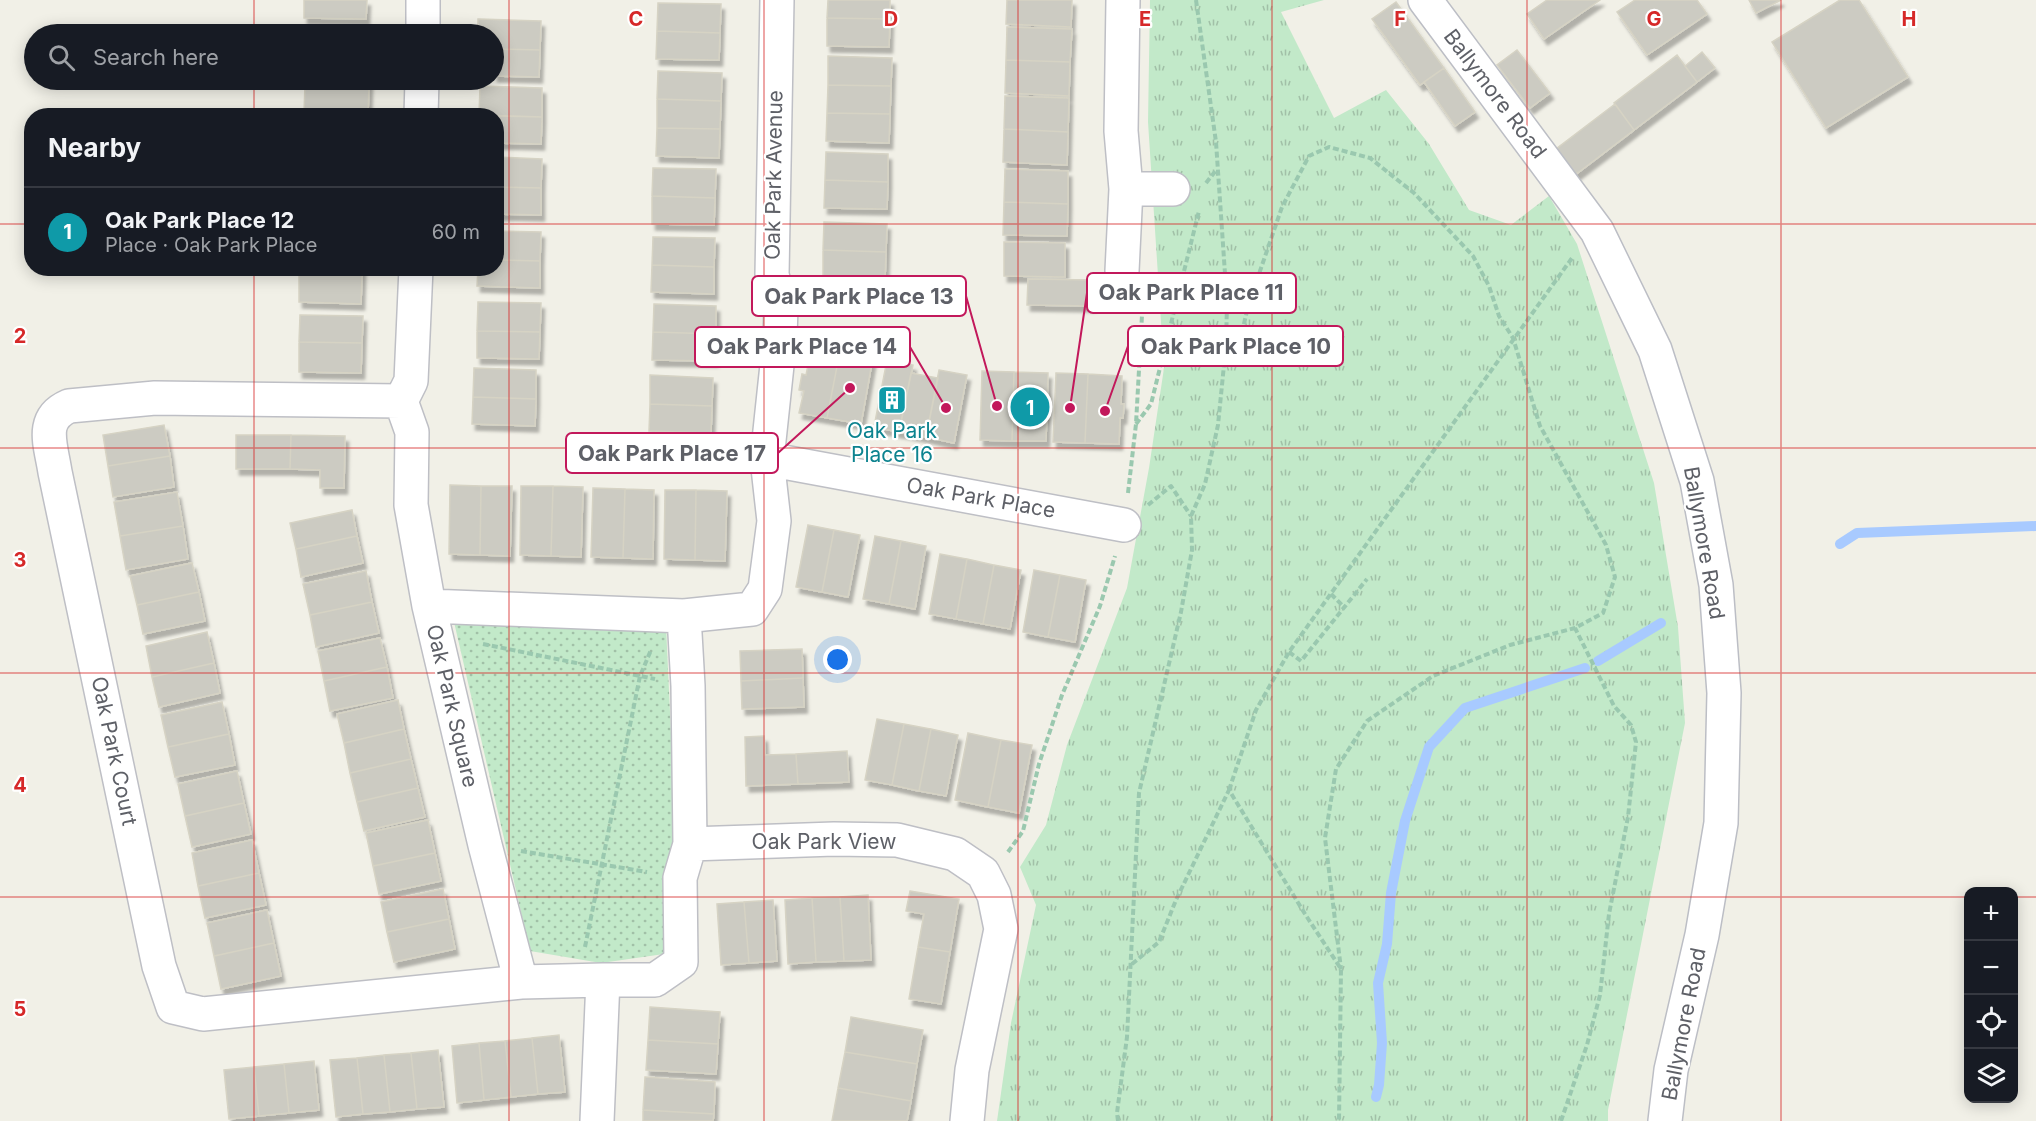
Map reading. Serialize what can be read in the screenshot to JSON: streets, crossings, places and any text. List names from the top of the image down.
{
  "streets": {
    "street": [
      "Ballymore Road",
      "Oak Park Avenue",
      "Oak Park Place",
      "Oak Park Square",
      "Oak Park Court",
      "Oak Park View"
    ]
  },
  "crossings": [
    ["Oak Park Avenue", "Oak Park Place"],
    ["Oak Park Avenue", "Oak Park Square"],
    ["Oak Park Square", "Oak Park Court"]
  ],
  "places": {
    "other": [
      "Oak Park Place 17",
      "Oak Park Place 13",
      "Oak Park Place 14",
      "Oak Park Place 11",
      "Oak Park Place 10"
    ],
    "building": ["Oak Park Place 16"]
  },
  "page": {
    "search": "Search here",
    "heading": "Nearby",
    "list": [
      {
        "mark": "1",
        "name": "Oak Park Place 12",
        "note": "Place · Oak Park Place",
        "value": "60 m"
      }
    ],
    "pins": "1",
    "map_buttons": ["+", "−"]
  },
  "grid": {
    "columns": [
      "C",
      "D",
      "E",
      "F",
      "G",
      "H"
    ],
    "rows": [
      "2",
      "3",
      "4",
      "5"
    ]
  }
}
